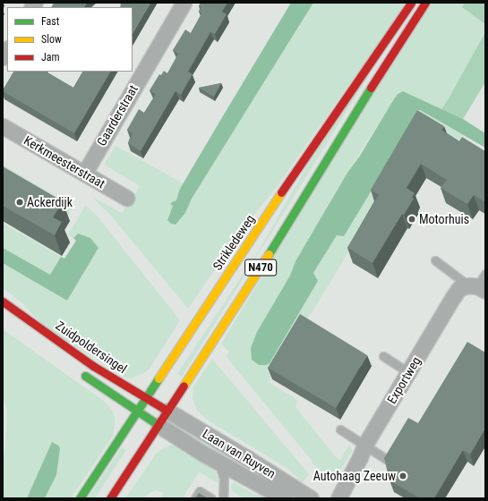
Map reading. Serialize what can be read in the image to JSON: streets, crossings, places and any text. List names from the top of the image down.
{
  "streets": {
    "main road": ["Strikledeweg", "N470", "Zuidpoldersingel"],
    "street": [
      "Gaarderstraat",
      "Kerkmeesterstraat",
      "Exportweg",
      "Laan van Ruyven"
    ]
  },
  "crossings": [
    ["Gaarderstraat", "Kerkmeesterstraat"],
    ["Strikledeweg", "Zuidpoldersingel"],
    ["N470", "Zuidpoldersingel"],
    ["N470", "Laan van Ruyven"],
    ["Zuidpoldersingel", "Laan van Ruyven"]
  ],
  "places": ["Ackerdijk", "Motorhuis", "Autohaag Zeeuw"],
  "legend": ["Fast", "Slow", "Jam"]
}
